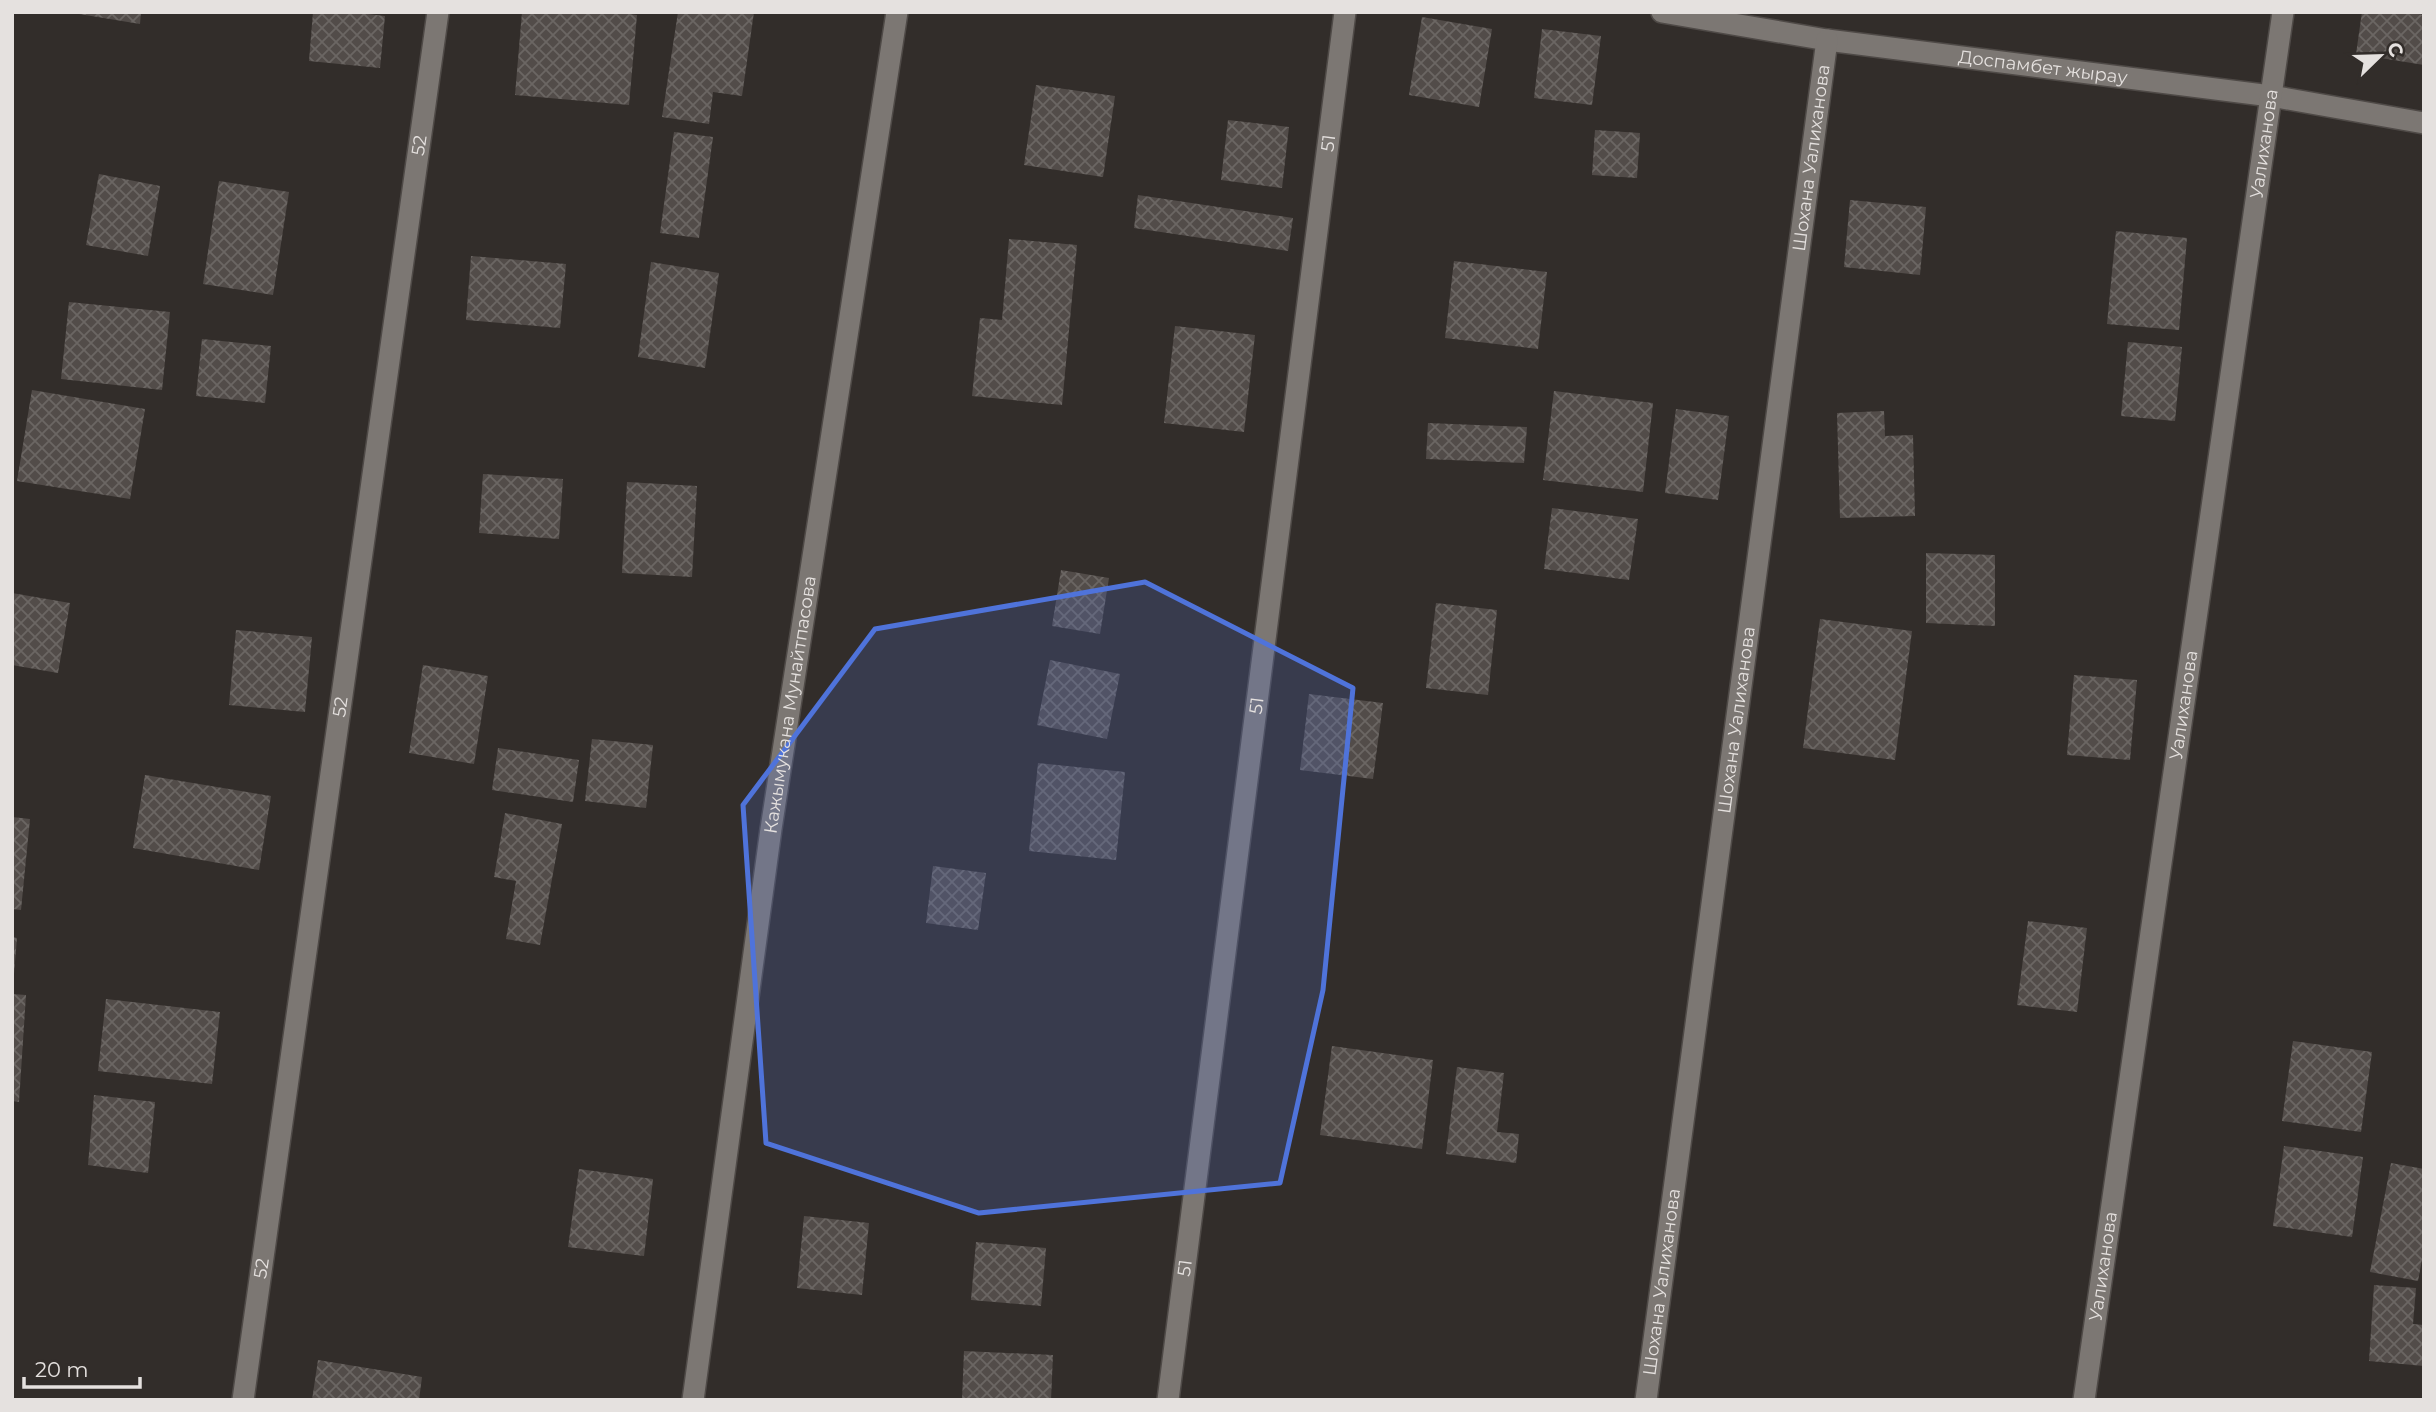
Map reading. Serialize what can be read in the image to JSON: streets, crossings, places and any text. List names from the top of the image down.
{
  "streets": {
    "street": [
      "Доспамбет жырау",
      "51",
      "52",
      "Уалиханова",
      "Шохана Уалиханова",
      "Кажымукана Мунайтпасова"
    ]
  },
  "crossings": [
    ["Доспамбет жырау", "Уалиханова"],
    ["Доспамбет жырау", "Шохана Уалиханова"]
  ],
  "scale_bar": "20 m",
  "north": "top right"
}
